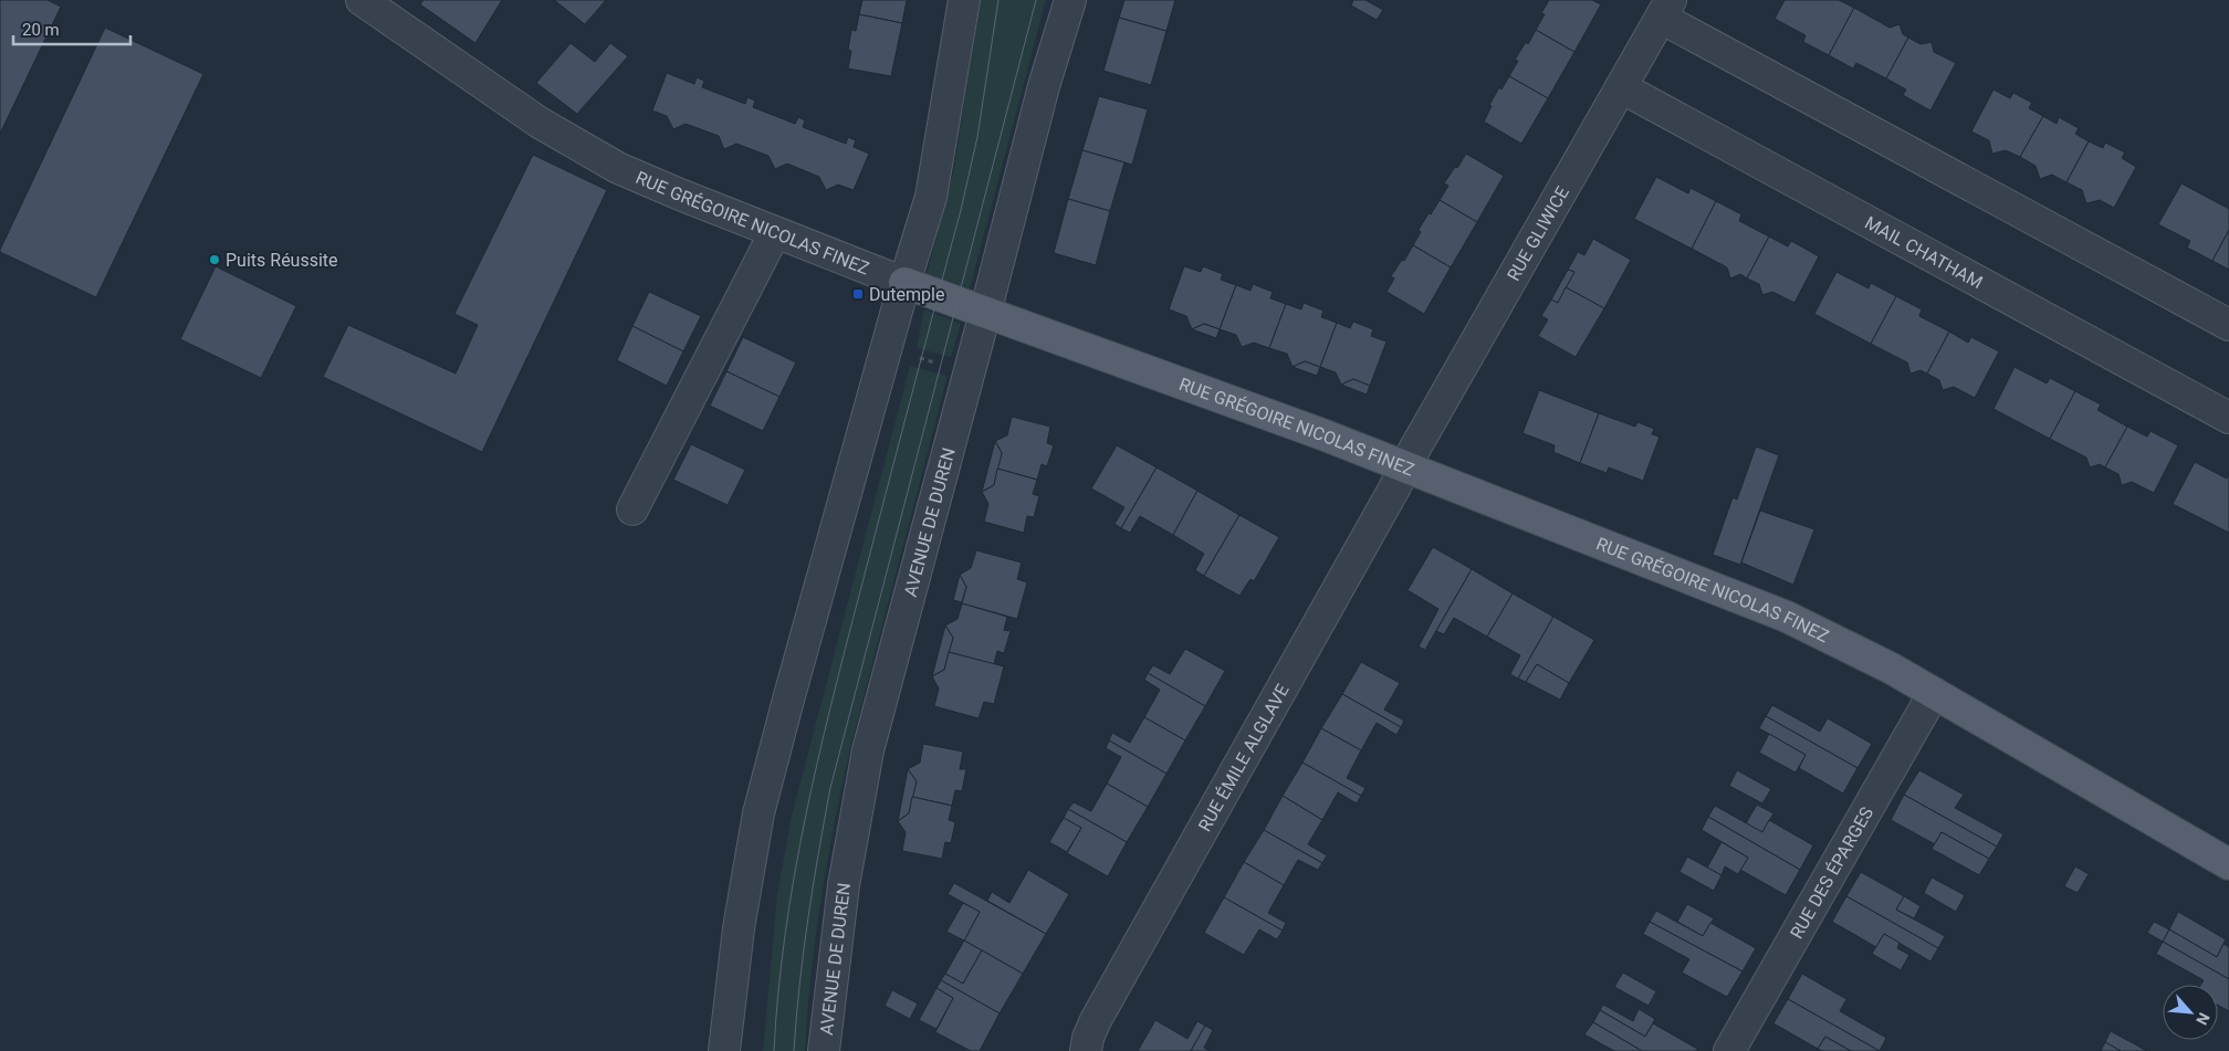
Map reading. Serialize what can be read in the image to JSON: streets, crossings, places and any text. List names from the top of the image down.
{
  "streets": {
    "main road": ["RUE GRÉGOIRE NICOLAS FINEZ"],
    "street": [
      "RUE GLIWICE",
      "MAIL CHATHAM",
      "AVENUE DE DUREN",
      "RUE ÉMILE ALGLAVE",
      "RUE DES ÉPARGES"
    ]
  },
  "crossings": [
    ["RUE GRÉGOIRE NICOLAS FINEZ", "RUE GLIWICE"],
    ["RUE GRÉGOIRE NICOLAS FINEZ", "AVENUE DE DUREN"],
    ["RUE GRÉGOIRE NICOLAS FINEZ", "RUE ÉMILE ALGLAVE"],
    ["RUE GRÉGOIRE NICOLAS FINEZ", "RUE DES ÉPARGES"],
    ["RUE GLIWICE", "MAIL CHATHAM"],
    ["RUE GLIWICE", "RUE ÉMILE ALGLAVE"]
  ],
  "places": {
    "other": ["Puits Réussite"],
    "transit": ["Dutemple"]
  },
  "scale_bar": "20 m",
  "north": "bottom right"
}
